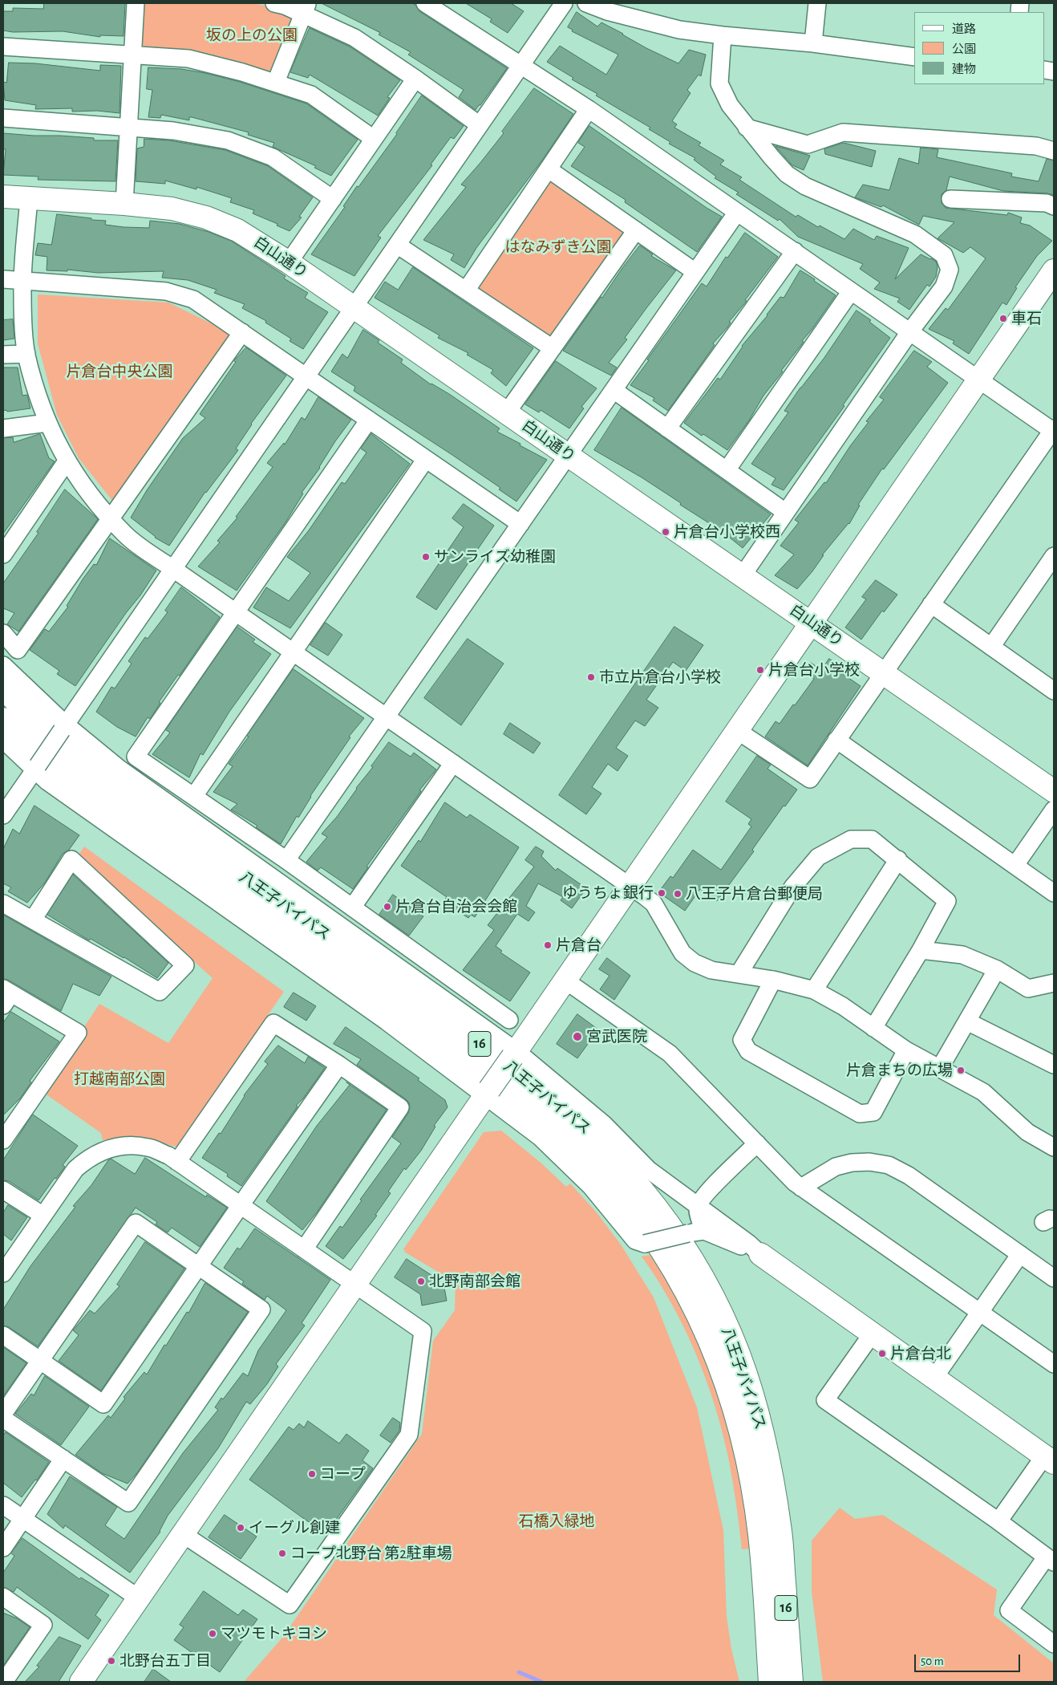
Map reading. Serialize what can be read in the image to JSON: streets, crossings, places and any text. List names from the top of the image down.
{
  "streets": {
    "main road": ["白山通り", "八王子バイパス", "16"]
  },
  "crossings": [
    ["八王子バイパス", "16"]
  ],
  "parks": [
    "坂の上の公園",
    "はなみずき公園",
    "片倉台中央公園",
    "打越南部公園",
    "石橋入緑地"
  ],
  "places": [
    "車石",
    "片倉台小学校西",
    "サンライズ幼稚園",
    "片倉台小学校",
    "市立片倉台小学校",
    "ゆうちょ銀行",
    "八王子片倉台郵便局",
    "片倉台自治会会館",
    "片倉台",
    "宮武医院",
    "片倉まちの広場",
    "北野南部会館",
    "片倉台北",
    "コープ",
    "イーグル創建",
    "コープ北野台 第2駐車場",
    "マツモトキヨシ",
    "北野台五丁目"
  ],
  "legend": ["道路", "公園", "建物"],
  "scale_bar": "50 m"
}
